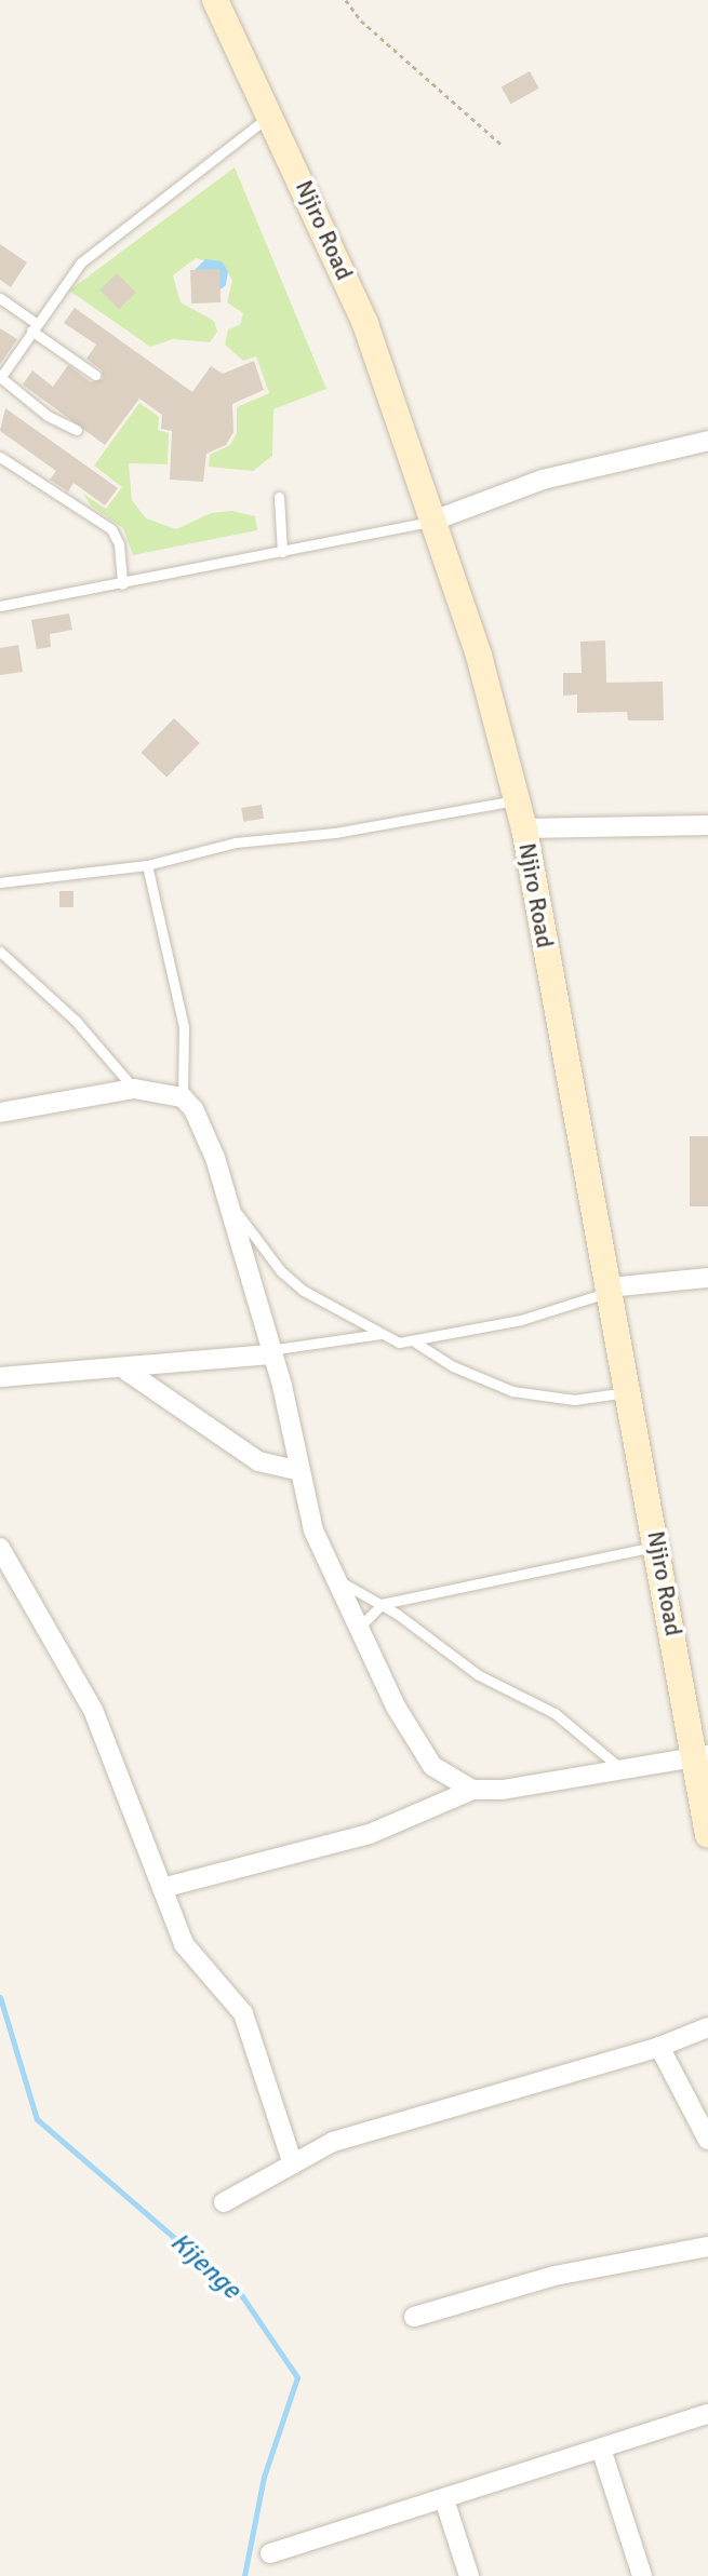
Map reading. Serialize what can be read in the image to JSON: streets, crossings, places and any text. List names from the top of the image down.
{
  "streets": {
    "street": ["Njiro Road"]
  },
  "water": ["Kijenge"]
}
